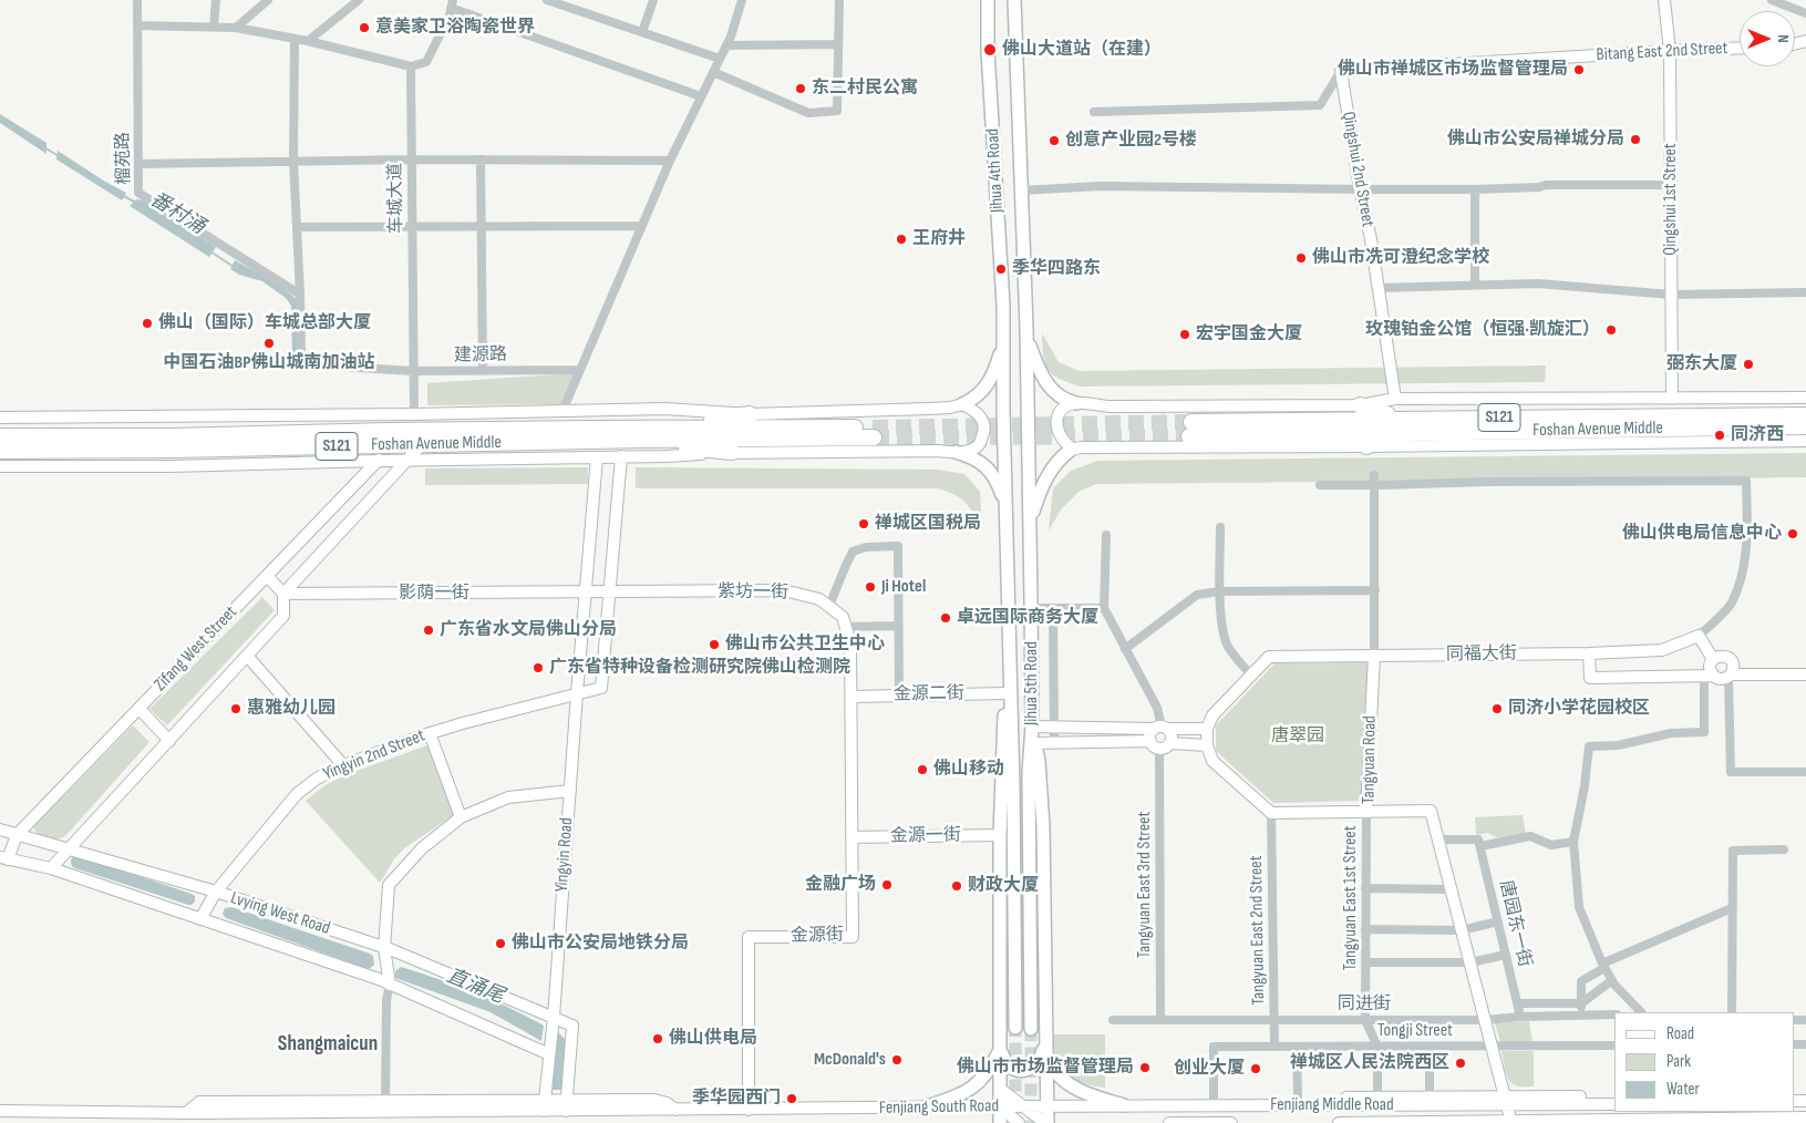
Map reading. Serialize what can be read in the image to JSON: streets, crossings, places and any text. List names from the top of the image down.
{
  "streets": {
    "highway": ["S121", "Foshan Avenue Middle"],
    "main road": ["Jihua 4th Road", "Jihua 5th Road"],
    "street": [
      "Bitang East 2nd Street",
      "榴苑路",
      "Qingshui 2nd Street",
      "车城大道",
      "Qingshui 1st Street",
      "建源路",
      "紫坊一街",
      "影荫一街",
      "Zifang West Street",
      "同福大街",
      "金源二街",
      "Yingyin 2nd Street",
      "Tangyuan Road",
      "金源一街",
      "Yingyin Road",
      "Tangyuan East 3rd Street",
      "Tangyuan East 1st Street",
      "Lvying West Road",
      "唐园东一街",
      "Tangyuan East 2nd Street",
      "金源街",
      "同进街",
      "Tongji Street",
      "Fenjiang Middle Road",
      "Fenjiang South Road"
    ]
  },
  "crossings": [
    ["Bitang East 2nd Street", "Qingshui 2nd Street"],
    ["Bitang East 2nd Street", "Qingshui 1st Street"],
    ["榴苑路", "建源路"],
    ["Jihua 4th Road", "Jihua 5th Road"],
    ["车城大道", "建源路"],
    ["Foshan Avenue Middle", "Zifang West Street"],
    ["Foshan Avenue Middle", "Yingyin Road"],
    ["紫坊一街", "影荫一街"],
    ["紫坊一街", "金源二街"],
    ["紫坊一街", "Yingyin Road"],
    ["紫坊一街", "金源街"],
    ["影荫一街", "Yingyin Road"],
    ["Zifang West Street", "Lvying West Road"],
    ["同福大街", "Tangyuan Road"],
    ["金源二街", "金源街"],
    ["Yingyin 2nd Street", "Yingyin Road"],
    ["Yingyin 2nd Street", "Lvying West Road"],
    ["Tangyuan Road", "Tangyuan East 1st Street"],
    ["Tangyuan Road", "同进街"],
    ["Tangyuan Road", "Tongji Street"],
    ["Tangyuan Road", "Fenjiang Middle Road"],
    ["金源一街", "金源街"],
    ["Yingyin Road", "Lvying West Road"],
    ["Yingyin Road", "Fenjiang South Road"],
    ["Tangyuan East 3rd Street", "同进街"],
    ["Tangyuan East 1st Street", "同进街"],
    ["唐园东一街", "同进街"],
    ["Tangyuan East 2nd Street", "同进街"],
    ["Tangyuan East 2nd Street", "Tongji Street"],
    ["金源街", "Fenjiang South Road"],
    ["Tongji Street", "Fenjiang Middle Road"],
    ["Fenjiang Middle Road", "Fenjiang South Road"]
  ],
  "districts": ["Shangmaicun"],
  "water": ["番村涌", "直涌尾"],
  "parks": ["唐翠园"],
  "places": [
    "意美家卫浴陶瓷世界",
    "佛山大道站（在建）",
    "佛山市禅城区市场监督管理局",
    "东二村民公寓",
    "佛山市公安局禅城分局",
    "创意产业园2号楼",
    "王府井",
    "佛山市冼可澄纪念学校",
    "季华四路东",
    "佛山（国际）车城总部大厦",
    "玫瑰铂金公馆（恒强·凯旋汇）",
    "宏宇国金大厦",
    "中国石油BP佛山城南加油站",
    "弼东大厦",
    "同济西",
    "禅城区国税局",
    "佛山供电局信息中心",
    "Ji Hotel",
    "卓远国际商务大厦",
    "广东省水文局佛山分局",
    "佛山市公共卫生中心",
    "广东省特种设备检测研究院佛山检测院",
    "惠雅幼儿园",
    "同济小学花园校区",
    "佛山移动",
    "金融广场",
    "财政大厦",
    "佛山市公安局地铁分局",
    "佛山供电局",
    "McDonald's",
    "禅城区人民法院西区",
    "佛山市市场监督管理局",
    "创业大厦",
    "季华园西门"
  ],
  "legend": ["Road", "Park", "Water"],
  "north": "right"
}
